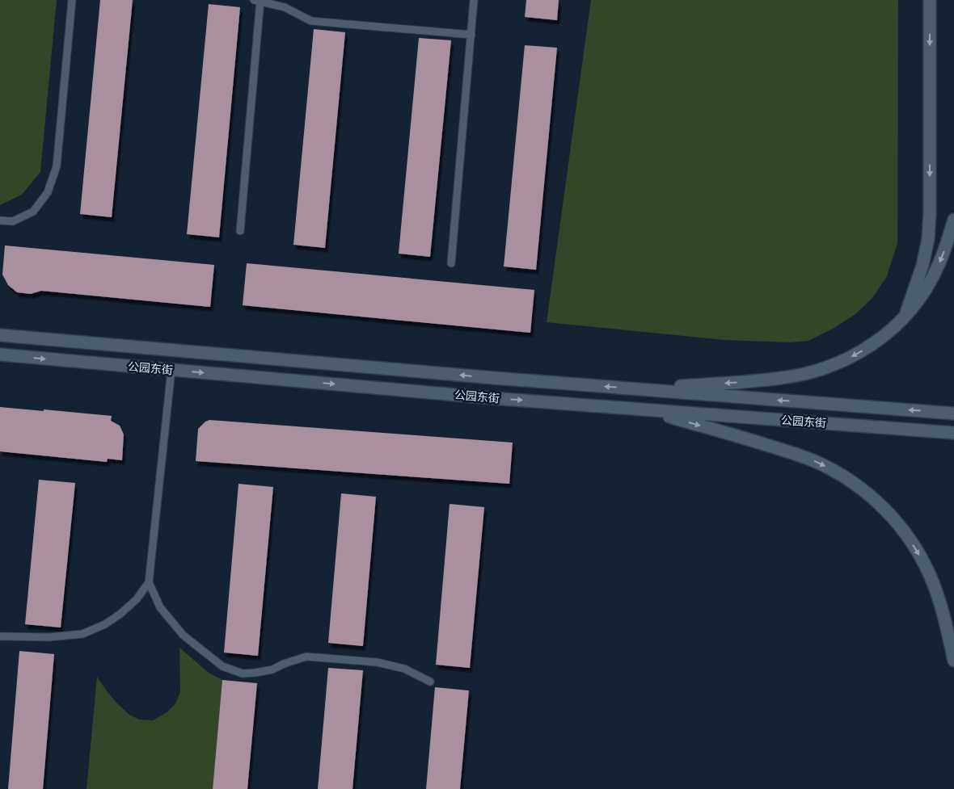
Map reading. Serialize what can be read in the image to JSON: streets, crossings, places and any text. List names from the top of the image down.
{
  "streets": {
    "street": ["公园东街"]
  }
}
